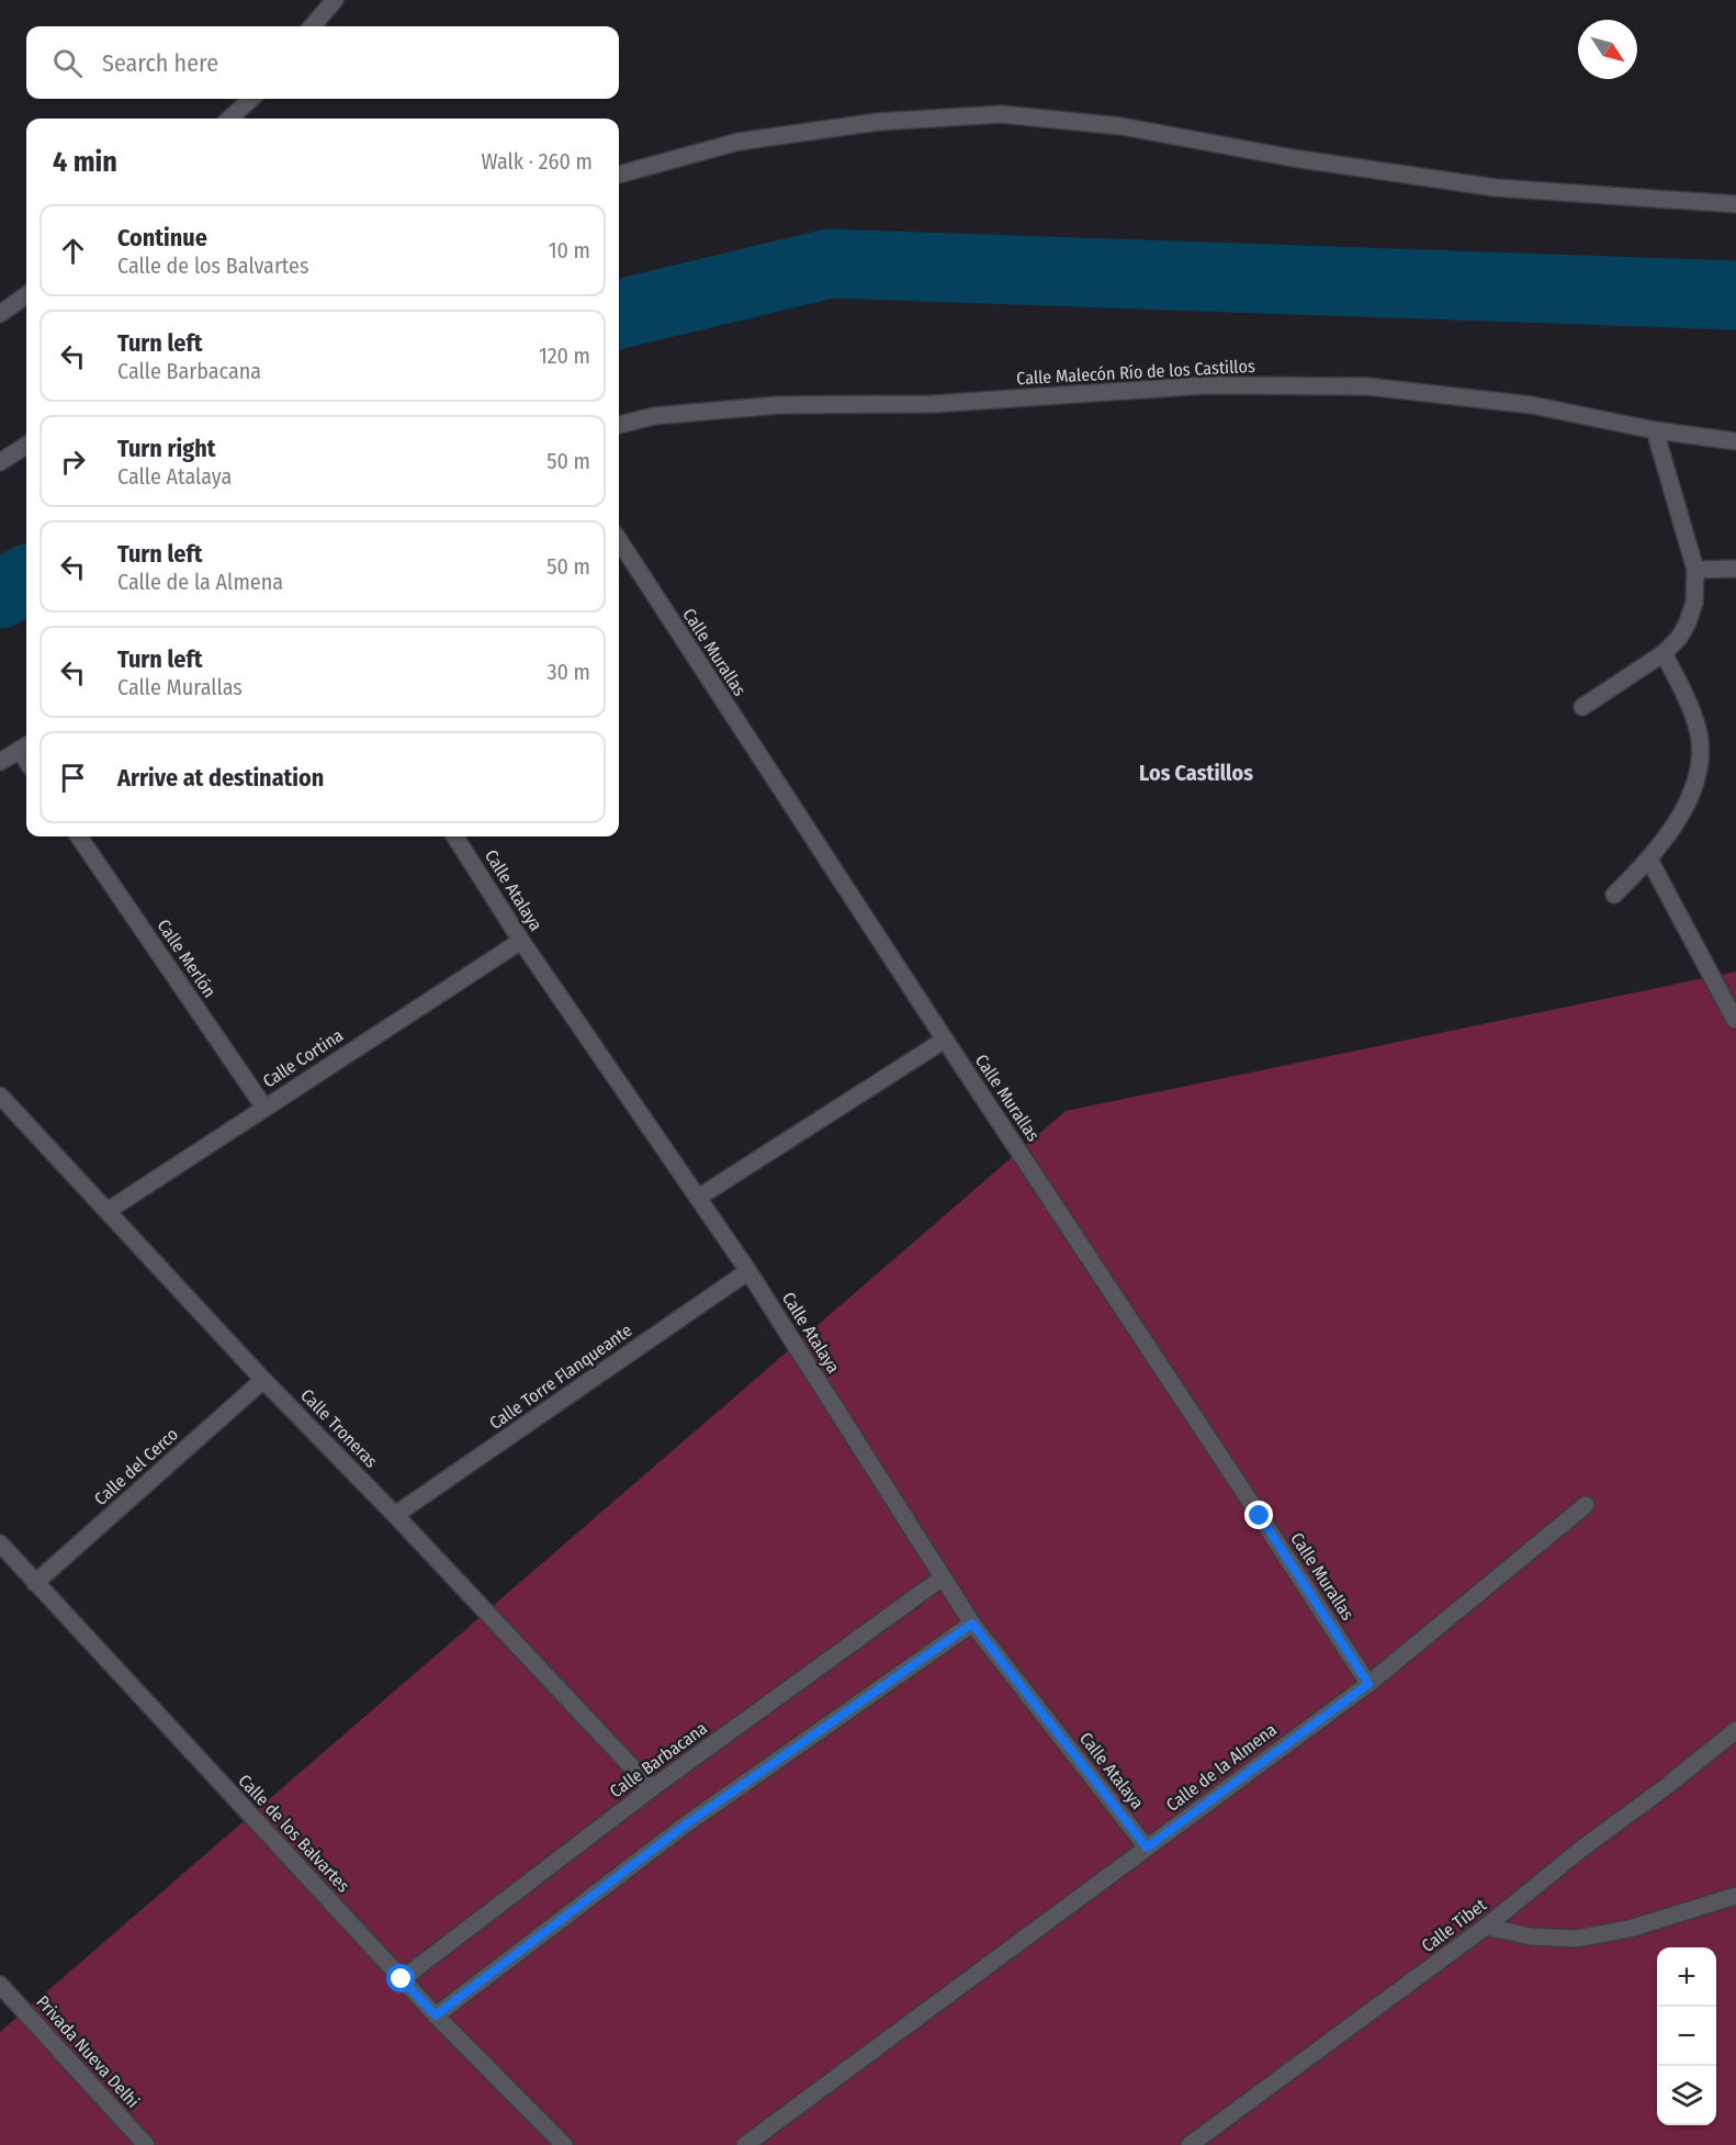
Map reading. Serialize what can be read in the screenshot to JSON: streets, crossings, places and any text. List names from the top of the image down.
{
  "streets": {
    "street": [
      "Calle Malecón Río de los Castillos",
      "Calle Murallas",
      "Calle Atalaya",
      "Calle Merlón",
      "Calle Cortina",
      "Calle Torre Flanqueante",
      "Calle Troneras",
      "Calle del Cerco",
      "Calle Barbacana",
      "Calle de la Almena",
      "Calle de los Balvartes",
      "Calle Tibet",
      "Privada Nueva Delhi"
    ]
  },
  "crossings": [
    ["Calle Murallas", "Calle de la Almena"],
    ["Calle Atalaya", "Calle Cortina"],
    ["Calle Atalaya", "Calle Torre Flanqueante"],
    ["Calle Atalaya", "Calle Barbacana"],
    ["Calle Atalaya", "Calle de la Almena"],
    ["Calle Merlón", "Calle Cortina"],
    ["Calle Cortina", "Calle Troneras"],
    ["Calle Torre Flanqueante", "Calle Troneras"],
    ["Calle Troneras", "Calle del Cerco"],
    ["Calle Troneras", "Calle Barbacana"],
    ["Calle del Cerco", "Calle de los Balvartes"],
    ["Calle Barbacana", "Calle de los Balvartes"]
  ],
  "districts": ["Los Castillos"],
  "north": "bottom right",
  "page": {
    "search": "Search here",
    "heading": ["4 min", "Walk · 260 m"],
    "list": [
      ["Continue", "Calle de los Balvartes", "10 m"],
      ["Turn left", "Calle Barbacana", "120 m"],
      ["Turn right", "Calle Atalaya", "50 m"],
      ["Turn left", "Calle de la Almena", "50 m"],
      ["Turn left", "Calle Murallas", "30 m"],
      "Arrive at destination"
    ],
    "map_buttons": ["+", "−"]
  }
}
